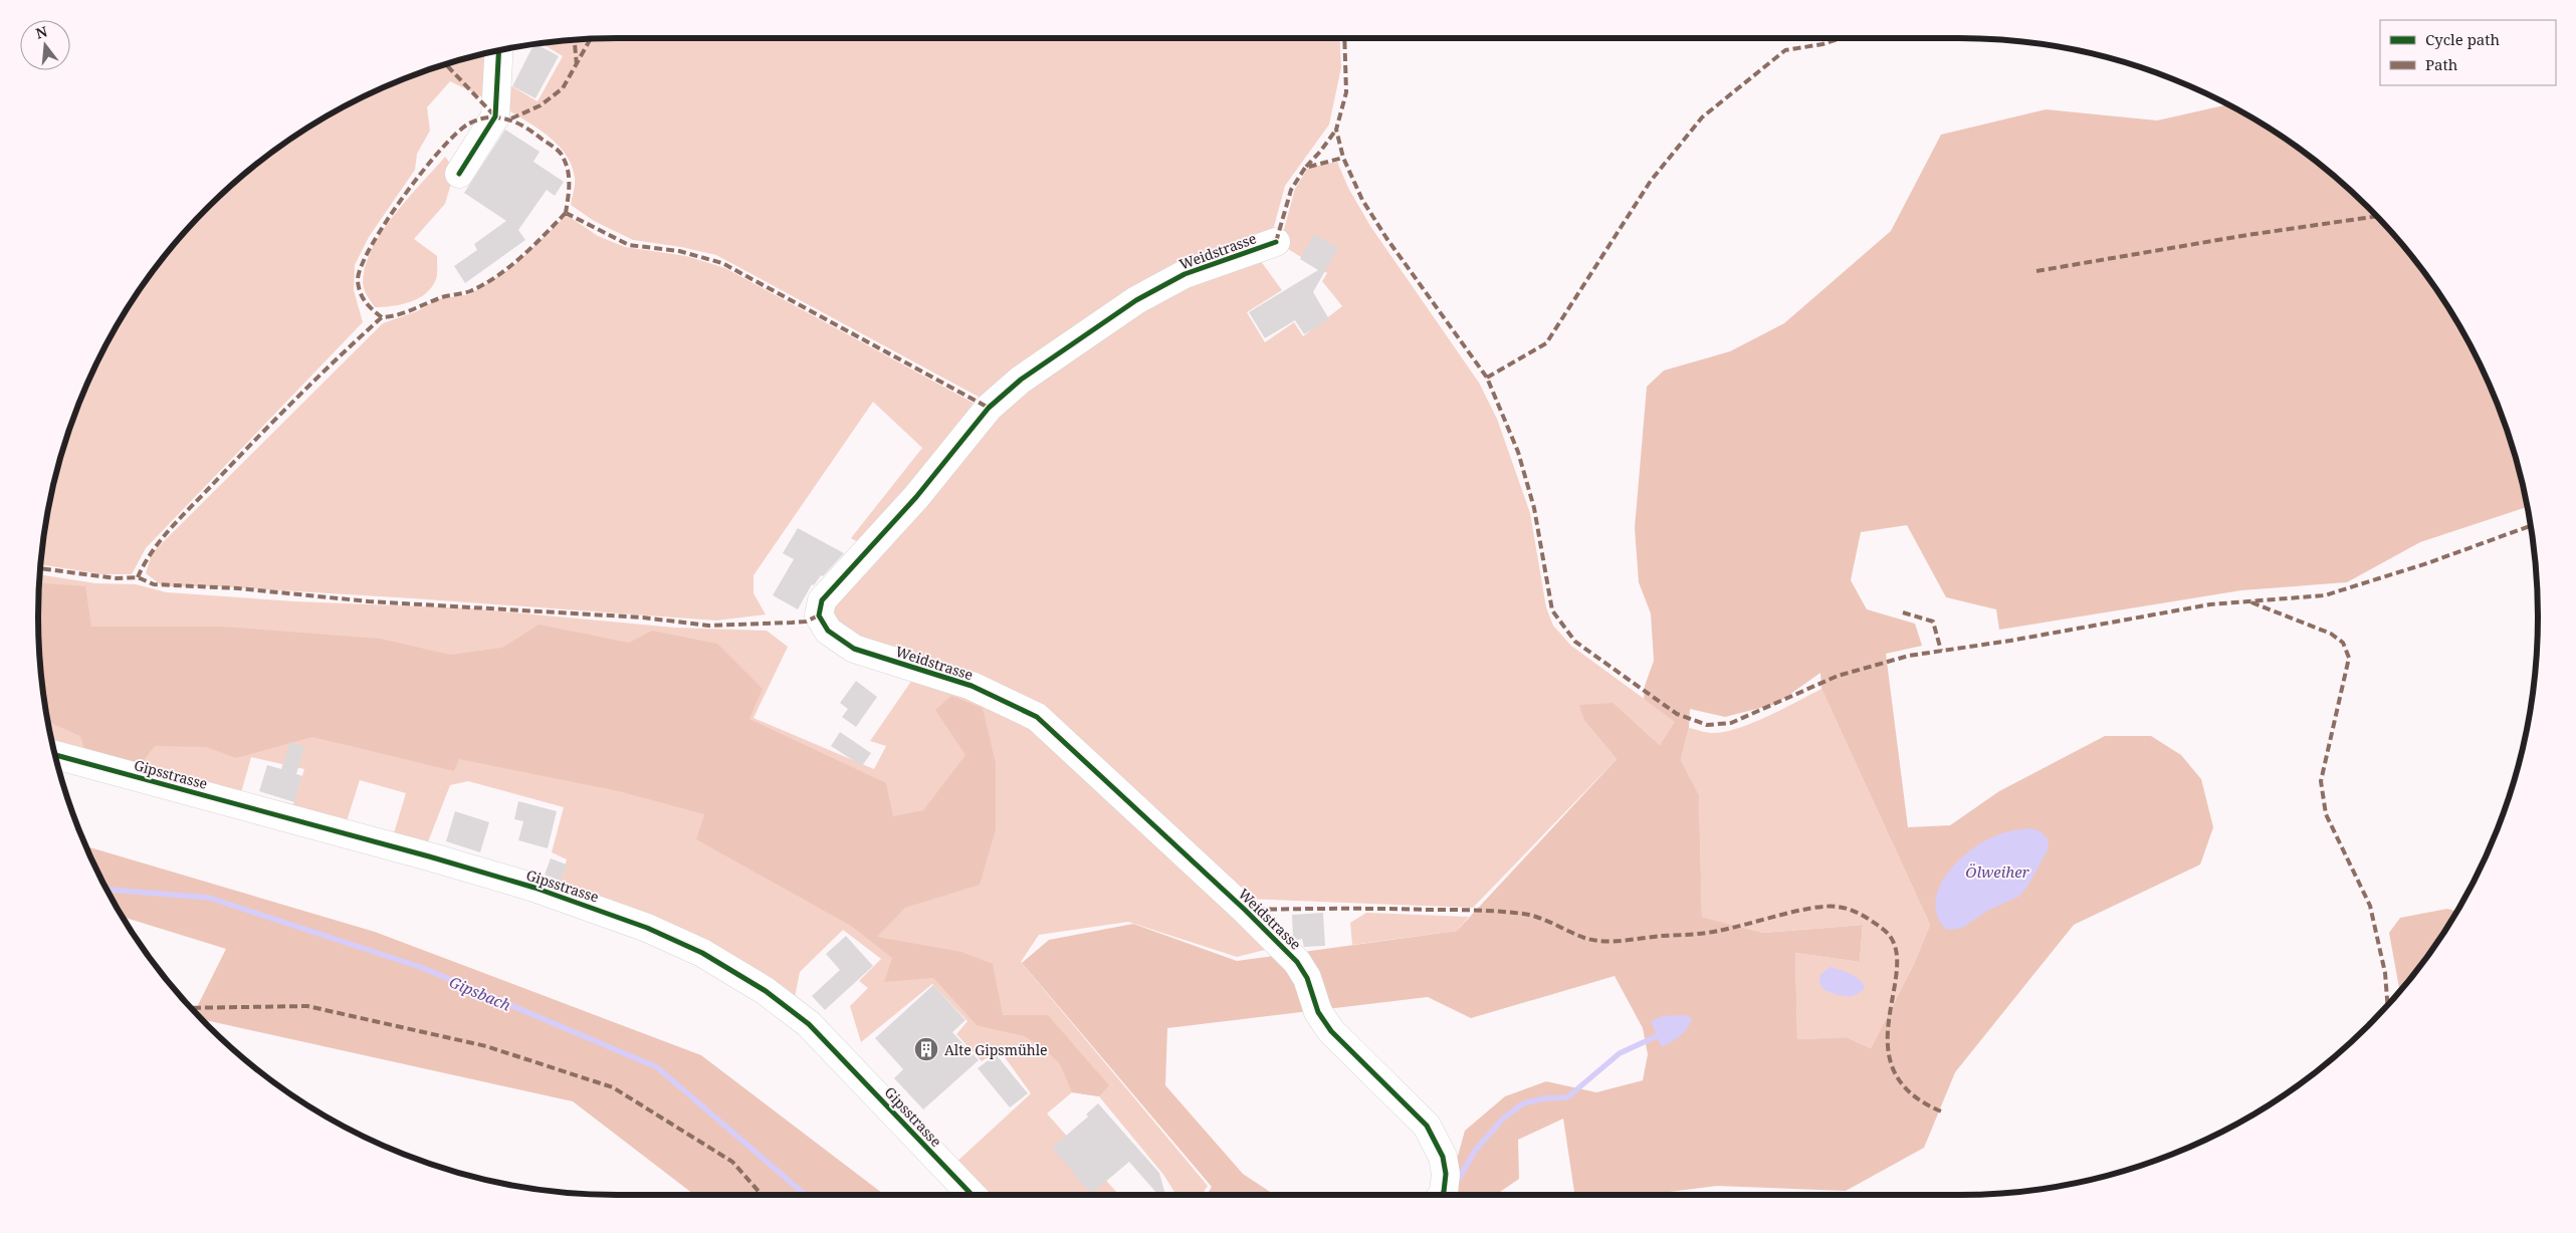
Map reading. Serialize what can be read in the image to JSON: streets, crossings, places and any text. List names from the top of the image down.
{
  "streets": {
    "street": ["Weidstrasse", "Gipsstrasse"]
  },
  "water": ["Ölweiher", "Gipsbach"],
  "places": {
    "building": ["Alte Gipsmühle"]
  },
  "legend": ["Cycle path", "Path"],
  "north": "top"
}
